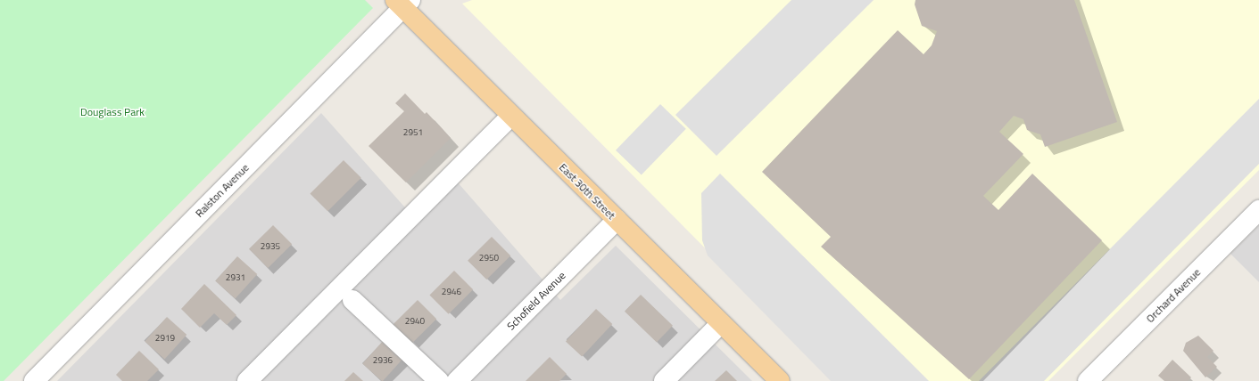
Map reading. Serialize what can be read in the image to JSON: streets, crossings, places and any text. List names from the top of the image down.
{
  "streets": {
    "main road": ["East 30th Street"],
    "street": ["Ralston Avenue", "Orchard Avenue", "Schofield Avenue"]
  },
  "crossings": [
    ["Ralston Avenue", "East 30th Street"],
    ["East 30th Street", "Schofield Avenue"]
  ],
  "parks": ["Douglass Park"],
  "house_numbers": [
    "2951",
    "2935",
    "2950",
    "2931",
    "2946",
    "2940",
    "2919",
    "2936"
  ]
}
